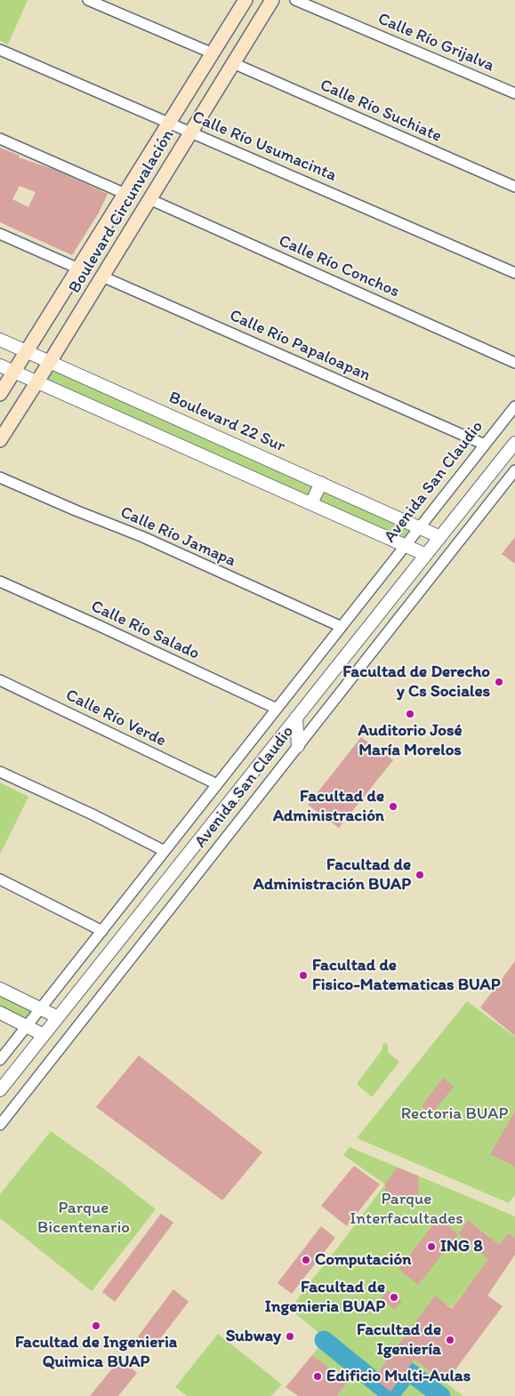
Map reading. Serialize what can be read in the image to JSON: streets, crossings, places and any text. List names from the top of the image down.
{
  "streets": {
    "main road": ["Boulevard Circunvalación"],
    "street": [
      "Calle Río Grijalva",
      "Calle Río Suchiate",
      "Calle Río Usumacinta",
      "Calle Río Conchos",
      "Calle Río Papaloapan",
      "Boulevard 22 Sur",
      "Avenida San Claudio",
      "Calle Río Jamapa",
      "Calle Río Salado",
      "Calle Río Verde"
    ]
  },
  "crossings": [
    ["Calle Río Suchiate", "Boulevard Circunvalación"],
    ["Calle Río Usumacinta", "Boulevard Circunvalación"],
    ["Boulevard Circunvalación", "Calle Río Conchos"],
    ["Boulevard Circunvalación", "Calle Río Papaloapan"],
    ["Boulevard Circunvalación", "Boulevard 22 Sur"],
    ["Calle Río Papaloapan", "Avenida San Claudio"],
    ["Boulevard 22 Sur", "Avenida San Claudio"],
    ["Avenida San Claudio", "Calle Río Jamapa"],
    ["Avenida San Claudio", "Calle Río Salado"],
    ["Avenida San Claudio", "Calle Río Verde"]
  ],
  "parks": ["Rectoria BUAP", "Parque Interfacultades", "Parque Bicentenario"],
  "places": [
    "Facultad de Derecho y Cs Sociales",
    "Auditorio José María Morelos",
    "Facultad de Administración",
    "Facultad de Administración BUAP",
    "Facultad de Fisico-Matematicas BUAP",
    "ING 8",
    "Computación",
    "Facultad de Ingenieria BUAP",
    "Facultad de Ingenieria Quimica BUAP",
    "Subway",
    "Facultad de Igeniería",
    "Edificio Multi-Aulas"
  ]
}
